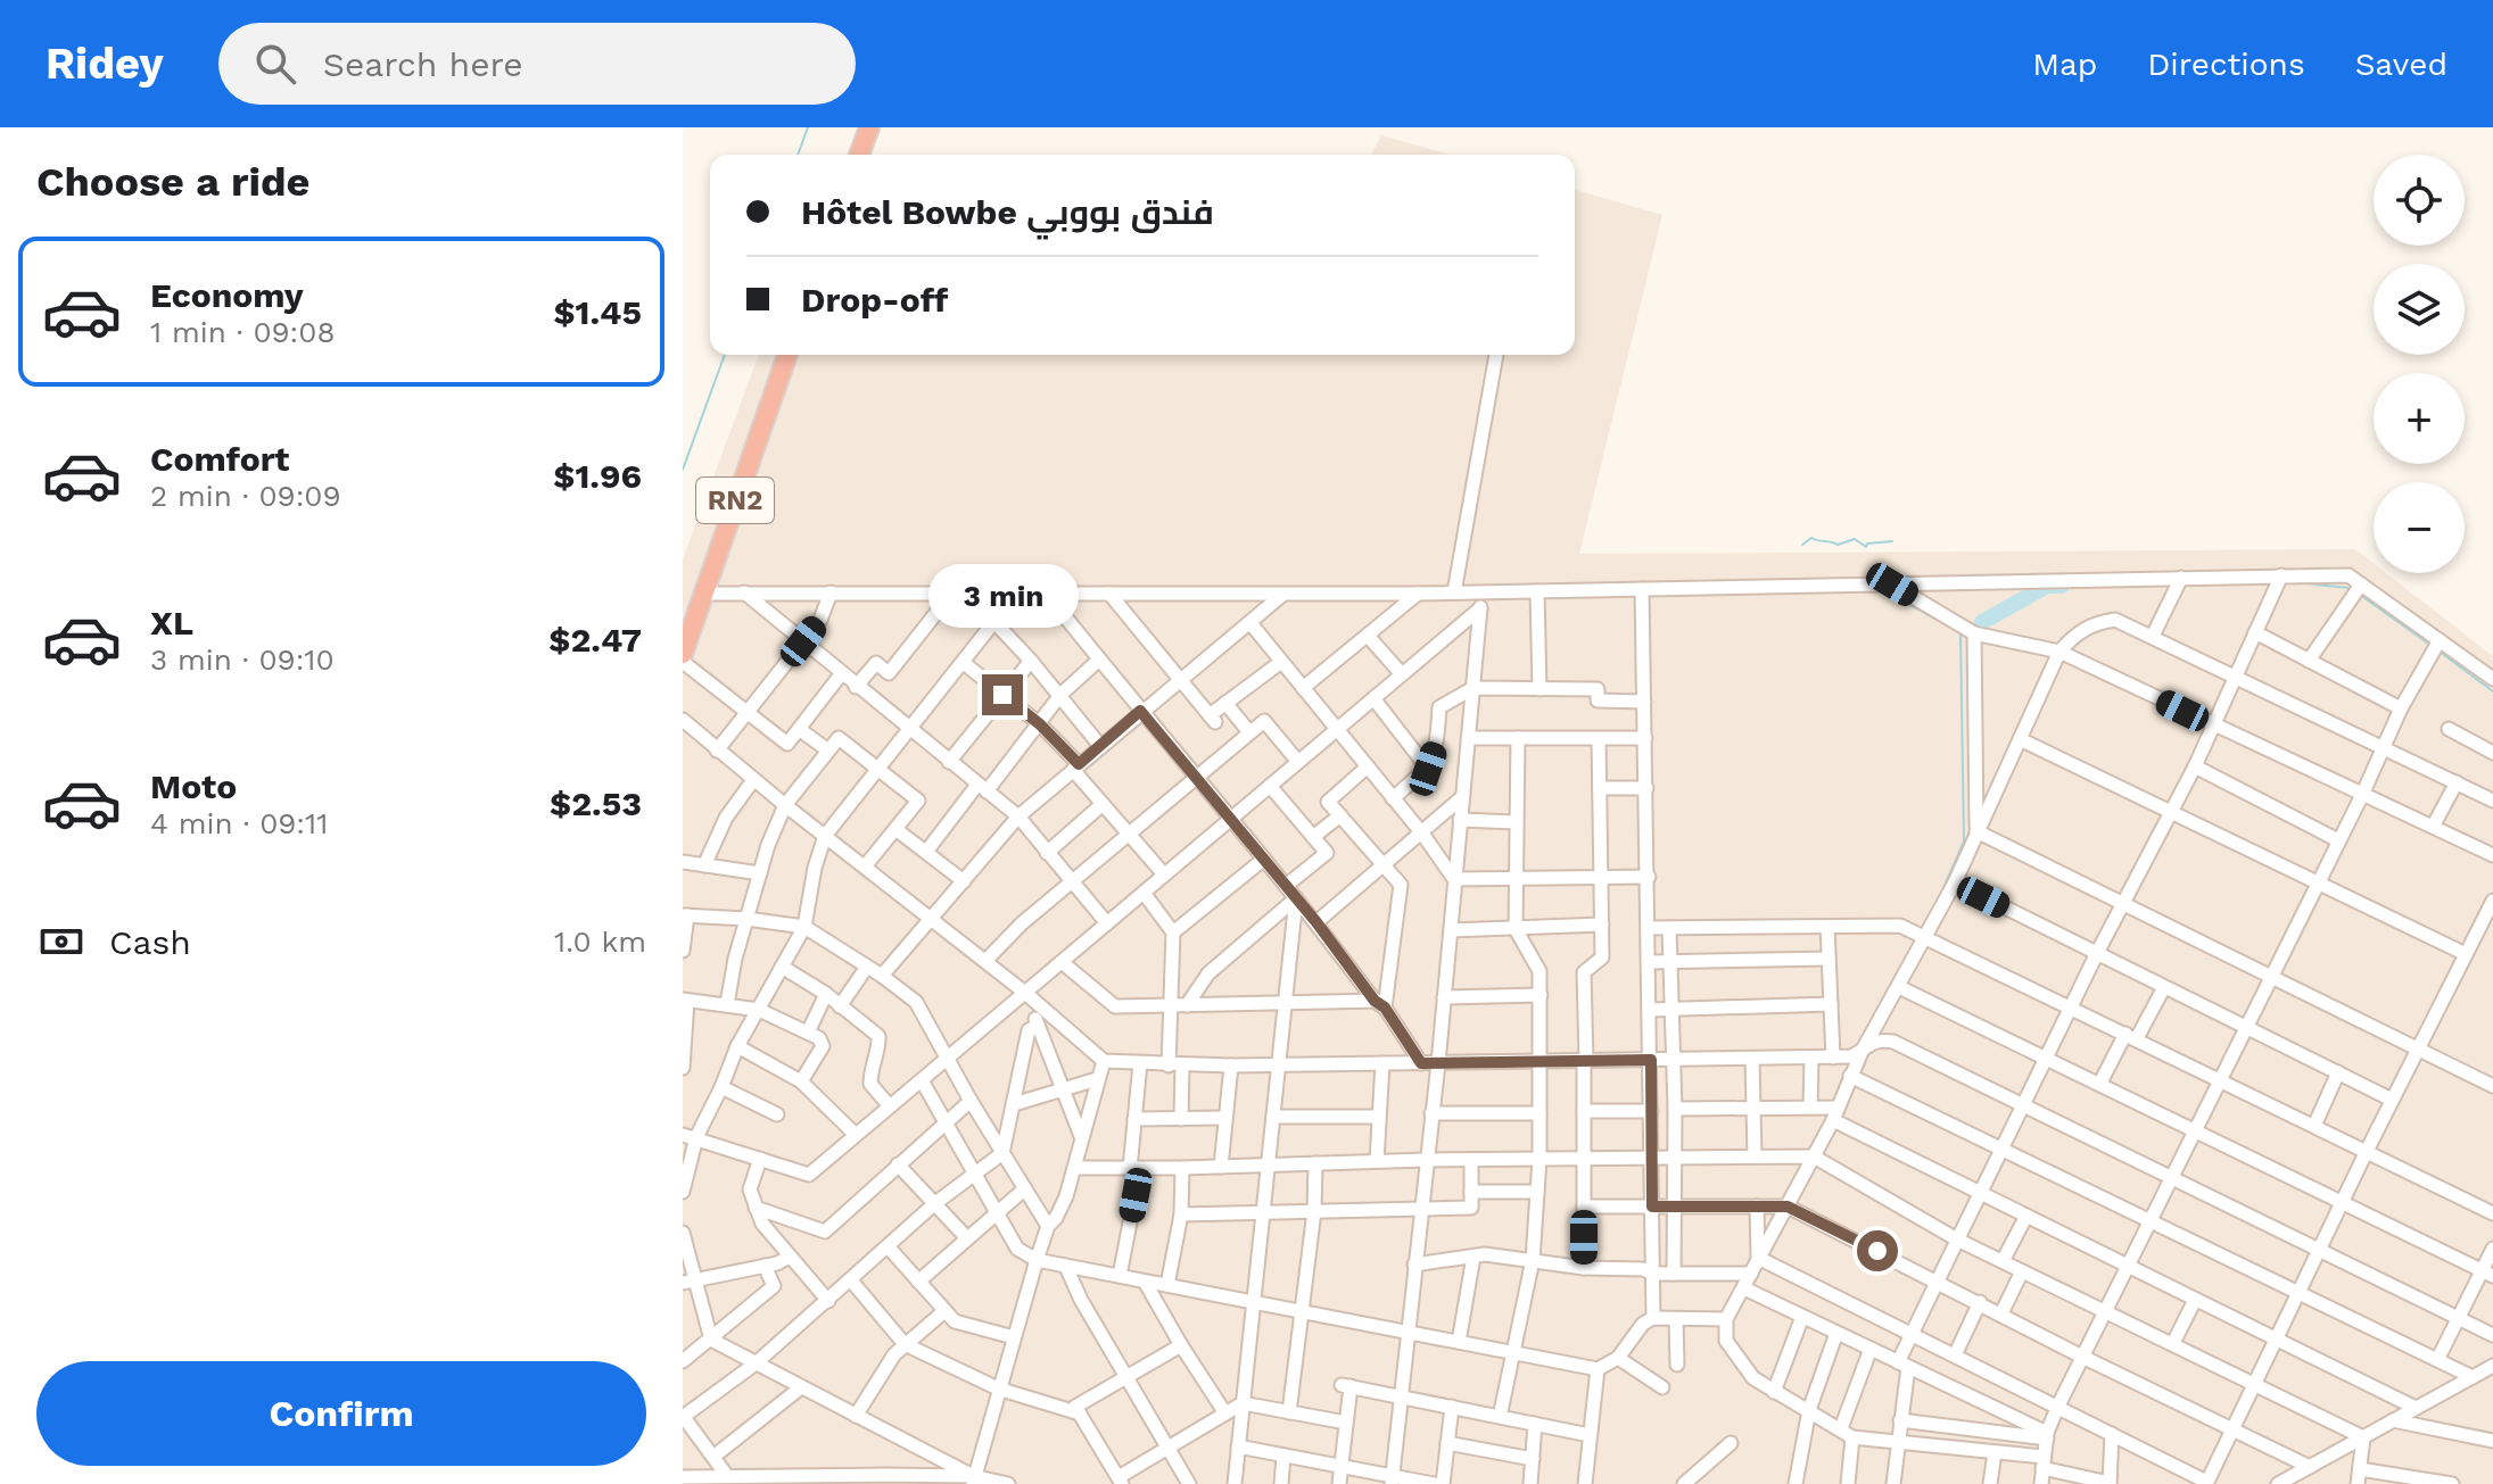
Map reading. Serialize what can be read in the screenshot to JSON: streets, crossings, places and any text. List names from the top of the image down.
{
  "streets": {
    "highway": ["RN2"]
  },
  "page": {
    "header": "Ridey",
    "search": "Search here",
    "nav": ["Map", "Directions", "Saved"],
    "heading": "Choose a ride",
    "map_buttons": ["+", "−"],
    "banner": ["Hôtel Bowbe فندق بووبي", "Drop-off"],
    "list": [
      {
        "name": "Economy",
        "note": "1 min · 09:08",
        "value": "$1.45"
      },
      {
        "name": "Comfort",
        "note": "2 min · 09:09",
        "value": "$1.96"
      },
      {
        "name": "XL",
        "note": "3 min · 09:10",
        "value": "$2.47"
      },
      {
        "name": "Moto",
        "note": "4 min · 09:11",
        "value": "$2.53"
      }
    ],
    "bubble": "3 min",
    "pay": ["Cash", "1.0 km"],
    "buttons": "Confirm"
  }
}
